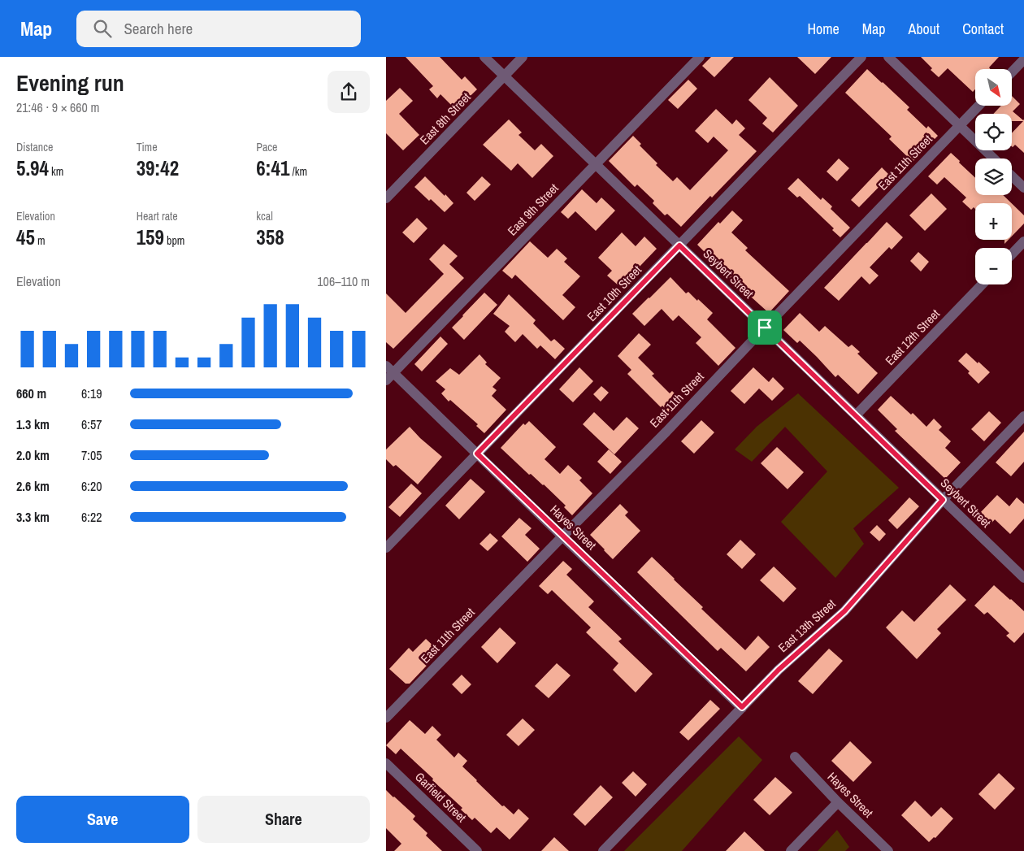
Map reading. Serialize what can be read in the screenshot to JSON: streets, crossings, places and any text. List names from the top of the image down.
{
  "streets": {
    "street": [
      "East 8th Street",
      "East 11th Street",
      "East 9th Street",
      "Seybert Street",
      "East 10th Street",
      "East 12th Street",
      "Hayes Street",
      "East 13th Street",
      "Garfield Street"
    ]
  },
  "crossings": [
    ["East 8th Street", "Seybert Street"],
    ["East 11th Street", "Seybert Street"],
    ["East 11th Street", "Hayes Street"],
    ["East 9th Street", "Seybert Street"],
    ["East 9th Street", "Hayes Street"],
    ["Seybert Street", "East 10th Street"],
    ["Seybert Street", "East 12th Street"],
    ["Seybert Street", "East 13th Street"],
    ["East 10th Street", "Hayes Street"],
    ["Hayes Street", "East 13th Street"]
  ],
  "north": "bottom right",
  "page": {
    "header": "Map",
    "search": "Search here",
    "nav": [
      "Home",
      "Map",
      "About",
      "Contact"
    ],
    "heading": ["Evening run", "21:46 · 9 × 660 m"],
    "map_buttons": ["+", "−"],
    "stats": [
      ["Distance", "5.94 km"],
      ["Time", "39:42"],
      ["Pace", "6:41 /km"],
      ["Elevation", "45 m"],
      ["Heart rate", "159 bpm"],
      ["kcal", "358"]
    ],
    "chart": ["Elevation", "106–110 m"],
    "list": [
      {
        "name": "660 m",
        "note": "6:19"
      },
      {
        "name": "1.3 km",
        "note": "6:57"
      },
      {
        "name": "2.0 km",
        "note": "7:05"
      },
      {
        "name": "2.6 km",
        "note": "6:20"
      },
      {
        "name": "3.3 km",
        "note": "6:22"
      }
    ],
    "buttons": ["Save", "Share"]
  }
}
